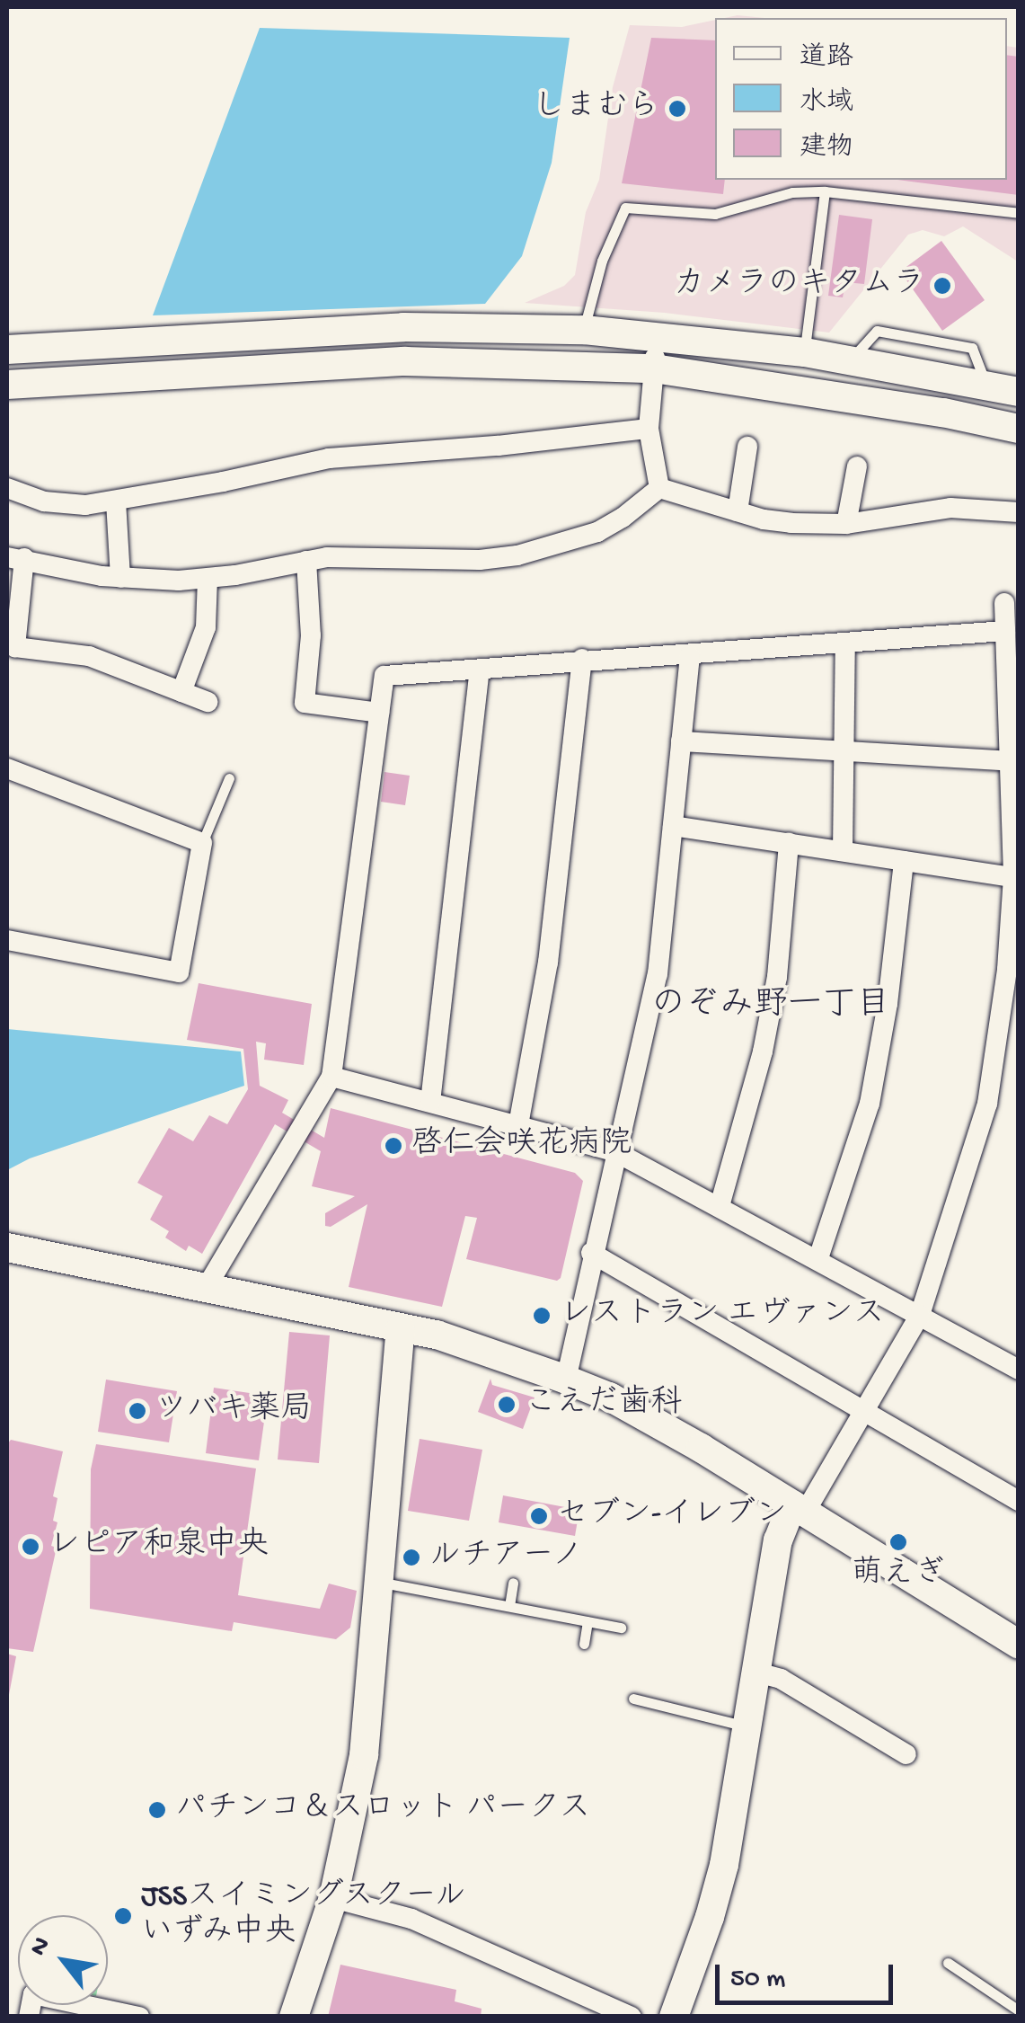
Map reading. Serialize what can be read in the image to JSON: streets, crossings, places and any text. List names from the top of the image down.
{
  "districts": ["のぞみ野一丁目"],
  "places": [
    "しまむら",
    "カメラのキタムラ",
    "啓仁会咲花病院",
    "レストラン エヴァンス",
    "こえだ歯科",
    "ツバキ薬局",
    "セブン-イレブン",
    "萌えぎ",
    "レピア和泉中央",
    "ルチアーノ",
    "パチンコ＆スロット パークス",
    "JSSスイミングスクール いずみ中央"
  ],
  "legend": ["道路", "水域", "建物"],
  "scale_bar": "50 m",
  "north": "top left"
}
